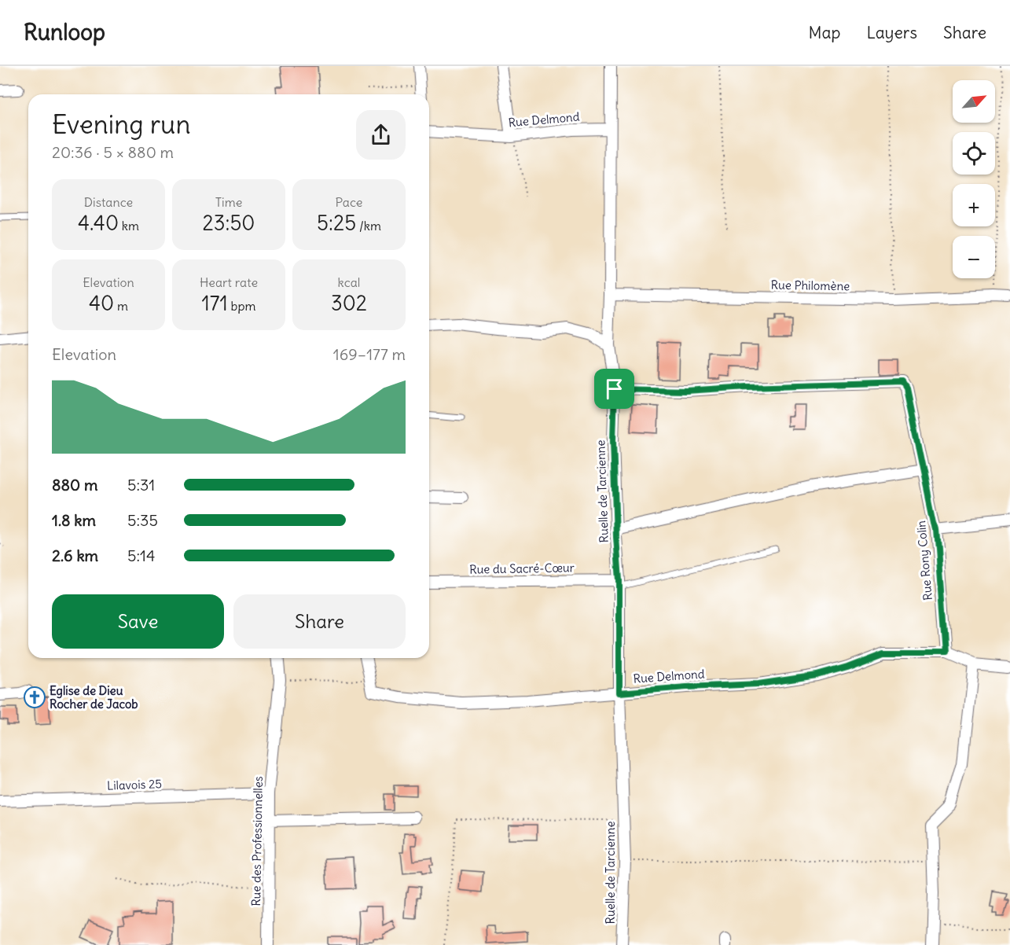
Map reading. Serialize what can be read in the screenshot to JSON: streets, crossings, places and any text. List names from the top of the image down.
{
  "streets": {
    "street": [
      "Rue Delmond",
      "Rue Philomène",
      "Ruelle de Tarcienne",
      "Rue Rony Colin",
      "Rue du Sacré-Cœur",
      "Lilavois 25",
      "Rue des Professionnelles"
    ]
  },
  "crossings": [
    ["Rue Delmond", "Ruelle de Tarcienne"],
    ["Rue Delmond", "Rue Rony Colin"],
    ["Rue Philomène", "Ruelle de Tarcienne"],
    ["Ruelle de Tarcienne", "Rue Rony Colin"],
    ["Ruelle de Tarcienne", "Rue du Sacré-Cœur"],
    ["Lilavois 25", "Rue des Professionnelles"]
  ],
  "places": {
    "church": ["Eglise de Dieu Rocher de Jacob"]
  },
  "north": "top right",
  "page": {
    "header": "Runloop",
    "nav": ["Map", "Layers", "Share"],
    "map_buttons": ["+", "−"],
    "heading": ["Evening run", "20:36 · 5 × 880 m"],
    "stats": [
      ["Distance", "4.40 km"],
      ["Time", "23:50"],
      ["Pace", "5:25 /km"],
      ["Elevation", "40 m"],
      ["Heart rate", "171 bpm"],
      ["kcal", "302"]
    ],
    "chart": ["Elevation", "169–177 m"],
    "list": [
      {
        "name": "880 m",
        "note": "5:31"
      },
      {
        "name": "1.8 km",
        "note": "5:35"
      },
      {
        "name": "2.6 km",
        "note": "5:14"
      }
    ],
    "buttons": ["Save", "Share"]
  }
}
